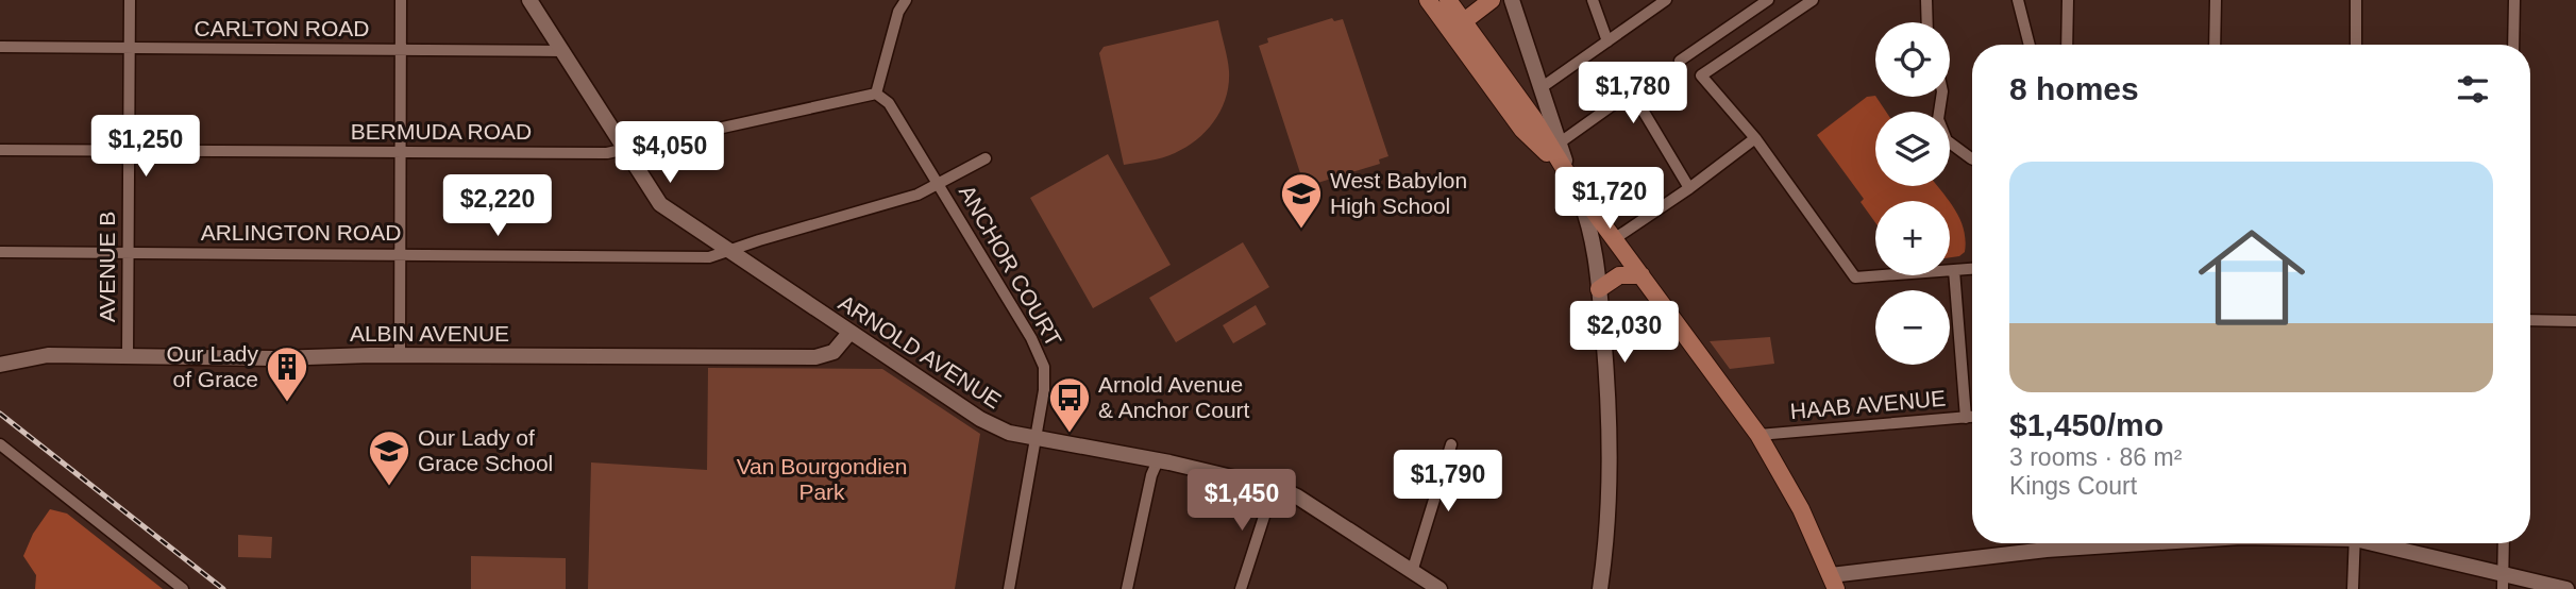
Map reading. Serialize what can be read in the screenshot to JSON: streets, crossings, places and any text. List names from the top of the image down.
{
  "streets": {
    "street": [
      "CARLTON ROAD",
      "BERMUDA ROAD",
      "ARLINGTON ROAD",
      "ANCHOR COURT",
      "AVENUE B",
      "ALBIN AVENUE",
      "ARNOLD AVENUE",
      "HAAB AVENUE"
    ]
  },
  "crossings": [
    ["CARLTON ROAD", "AVENUE B"],
    ["CARLTON ROAD", "ARNOLD AVENUE"],
    ["BERMUDA ROAD", "ANCHOR COURT"],
    ["BERMUDA ROAD", "AVENUE B"],
    ["BERMUDA ROAD", "ARNOLD AVENUE"],
    ["ARLINGTON ROAD", "ANCHOR COURT"],
    ["ARLINGTON ROAD", "AVENUE B"],
    ["ARLINGTON ROAD", "ARNOLD AVENUE"],
    ["ANCHOR COURT", "ARNOLD AVENUE"],
    ["AVENUE B", "ALBIN AVENUE"],
    ["ALBIN AVENUE", "ARNOLD AVENUE"]
  ],
  "parks": ["Van Bourgondien Park"],
  "places": {
    "school or university": ["West Babylon High School", "Our Lady of Grace School"],
    "building": ["Our Lady of Grace"],
    "bus stop": ["Arnold Avenue & Anchor Court"]
  },
  "page": {
    "map_buttons": ["+", "−"],
    "heading": "8 homes",
    "price": [
      "$1,780",
      "$1,250",
      "$4,050",
      "$1,720",
      "$2,220",
      "$2,030",
      "$1,790",
      "$1,450"
    ],
    "list": [
      {
        "name": "$1,450/mo",
        "note": "3 rooms · 86 m² · Kings Court"
      }
    ]
  }
}
